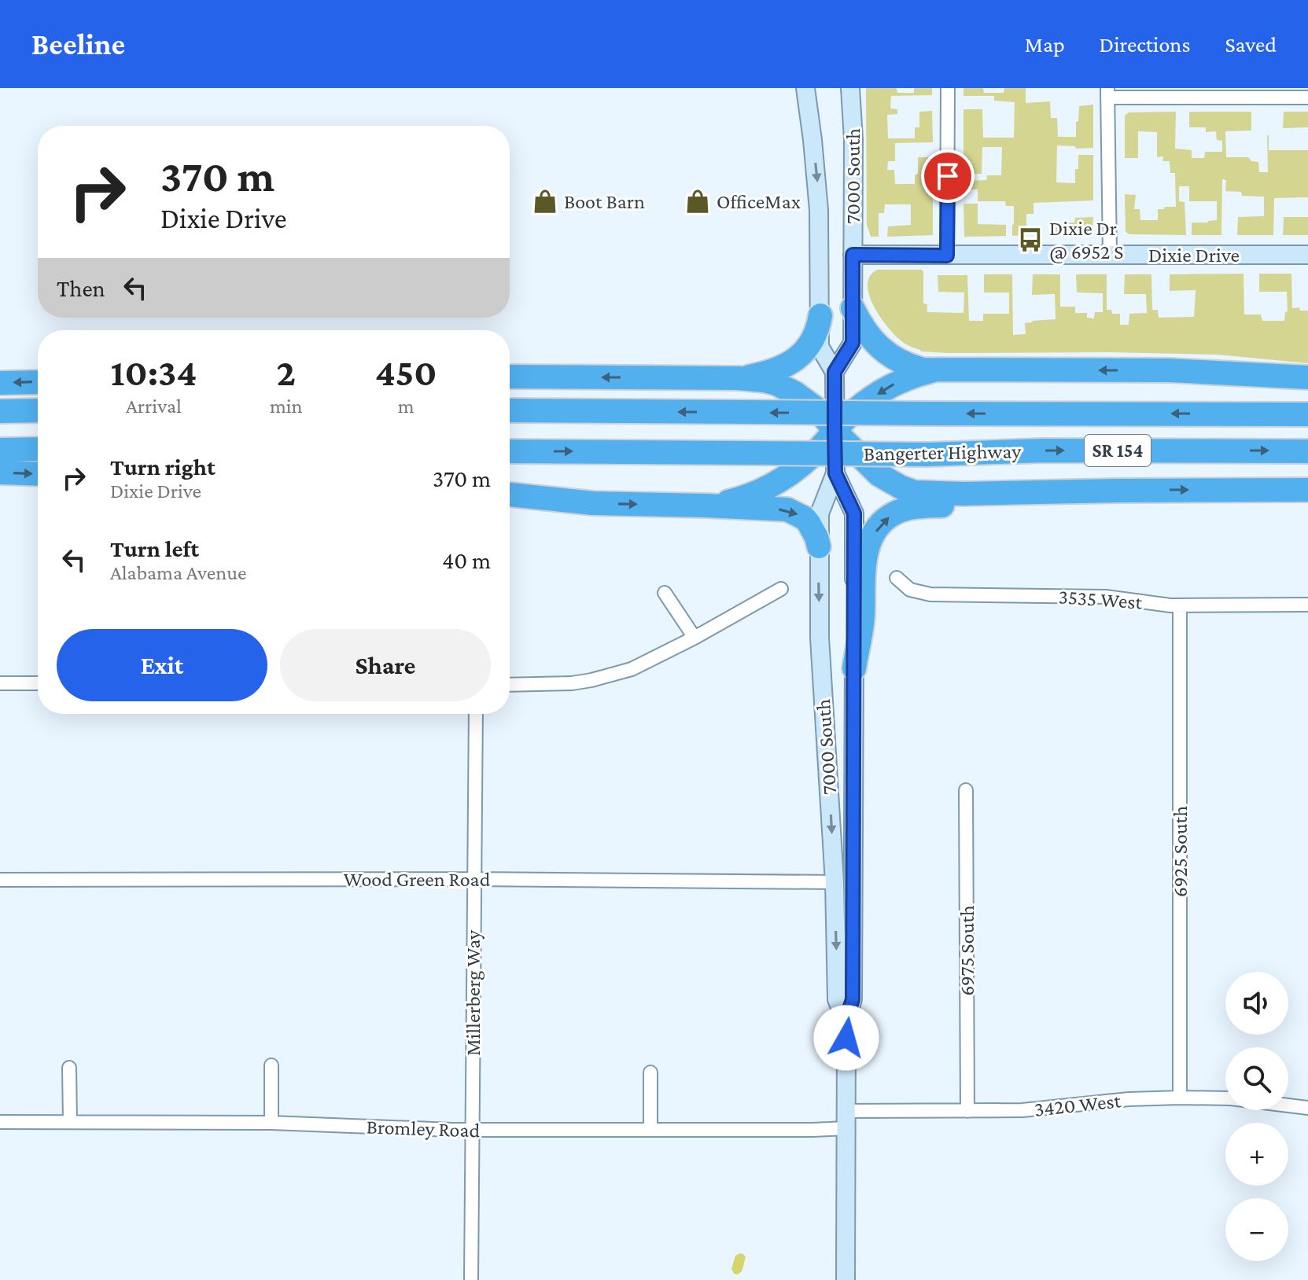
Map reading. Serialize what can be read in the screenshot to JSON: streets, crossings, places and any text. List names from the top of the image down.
{
  "streets": {
    "highway": ["SR 154", "Bangerter Highway"],
    "main road": ["7000 South", "Dixie Drive"],
    "street": [
      "3535 West",
      "6925 South",
      "Wood Green Road",
      "6975 South",
      "Millerberg Way",
      "3420 West",
      "Bromley Road"
    ]
  },
  "crossings": [
    ["7000 South", "Dixie Drive"],
    ["7000 South", "Wood Green Road"],
    ["7000 South", "3420 West"],
    ["7000 South", "Bromley Road"],
    ["3535 West", "6925 South"],
    ["6925 South", "3420 West"],
    ["Wood Green Road", "Millerberg Way"],
    ["6975 South", "3420 West"],
    ["Millerberg Way", "Bromley Road"],
    ["3420 West", "Bromley Road"]
  ],
  "places": {
    "shop": ["Boot Barn", "OfficeMax"],
    "bus stop": ["Dixie Dr @ 6952 S"]
  },
  "page": {
    "header": "Beeline",
    "nav": ["Map", "Directions", "Saved"],
    "turn": ["370 m", "Dixie Drive"],
    "then": "Then",
    "eta": [
      "10:34",
      "Arrival",
      "2",
      "min",
      "450",
      "m"
    ],
    "list": [
      {
        "name": "Turn right",
        "note": "Dixie Drive",
        "value": "370 m"
      },
      {
        "name": "Turn left",
        "note": "Alabama Avenue",
        "value": "40 m"
      }
    ],
    "buttons": ["Exit", "Share"],
    "map_buttons": ["+", "−"]
  }
}
